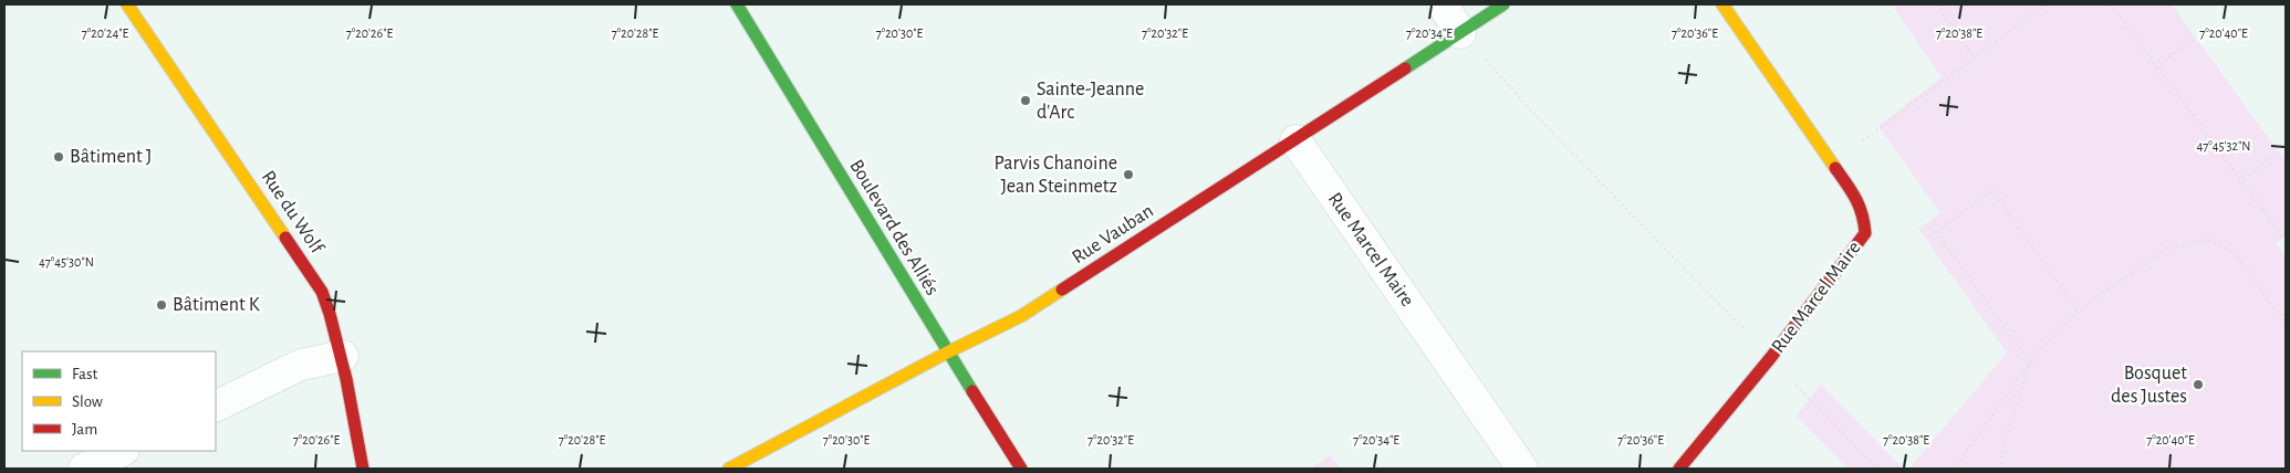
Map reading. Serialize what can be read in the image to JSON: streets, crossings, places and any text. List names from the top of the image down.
{
  "streets": {
    "main road": [
      "Rue du Wolf",
      "Boulevard des Alliés",
      "Rue Vauban",
      "Rue Marcel Maire"
    ]
  },
  "crossings": [
    ["Boulevard des Alliés", "Rue Vauban"],
    ["Rue Vauban", "Rue Marcel Maire"]
  ],
  "places": [
    "Sainte-Jeanne d'Arc",
    "Bâtiment J",
    "Parvis Chanoine Jean Steinmetz",
    "Bâtiment K",
    "Bosquet des Justes"
  ],
  "legend": ["Fast", "Slow", "Jam"],
  "coordinates": [
    "7°20'24\"E",
    "7°20'26\"E",
    "7°20'28\"E",
    "7°20'30\"E",
    "7°20'32\"E",
    "7°20'34\"E",
    "7°20'36\"E",
    "7°20'38\"E",
    "7°20'40\"E",
    "47°45'32\"N",
    "47°45'30\"N"
  ]
}
